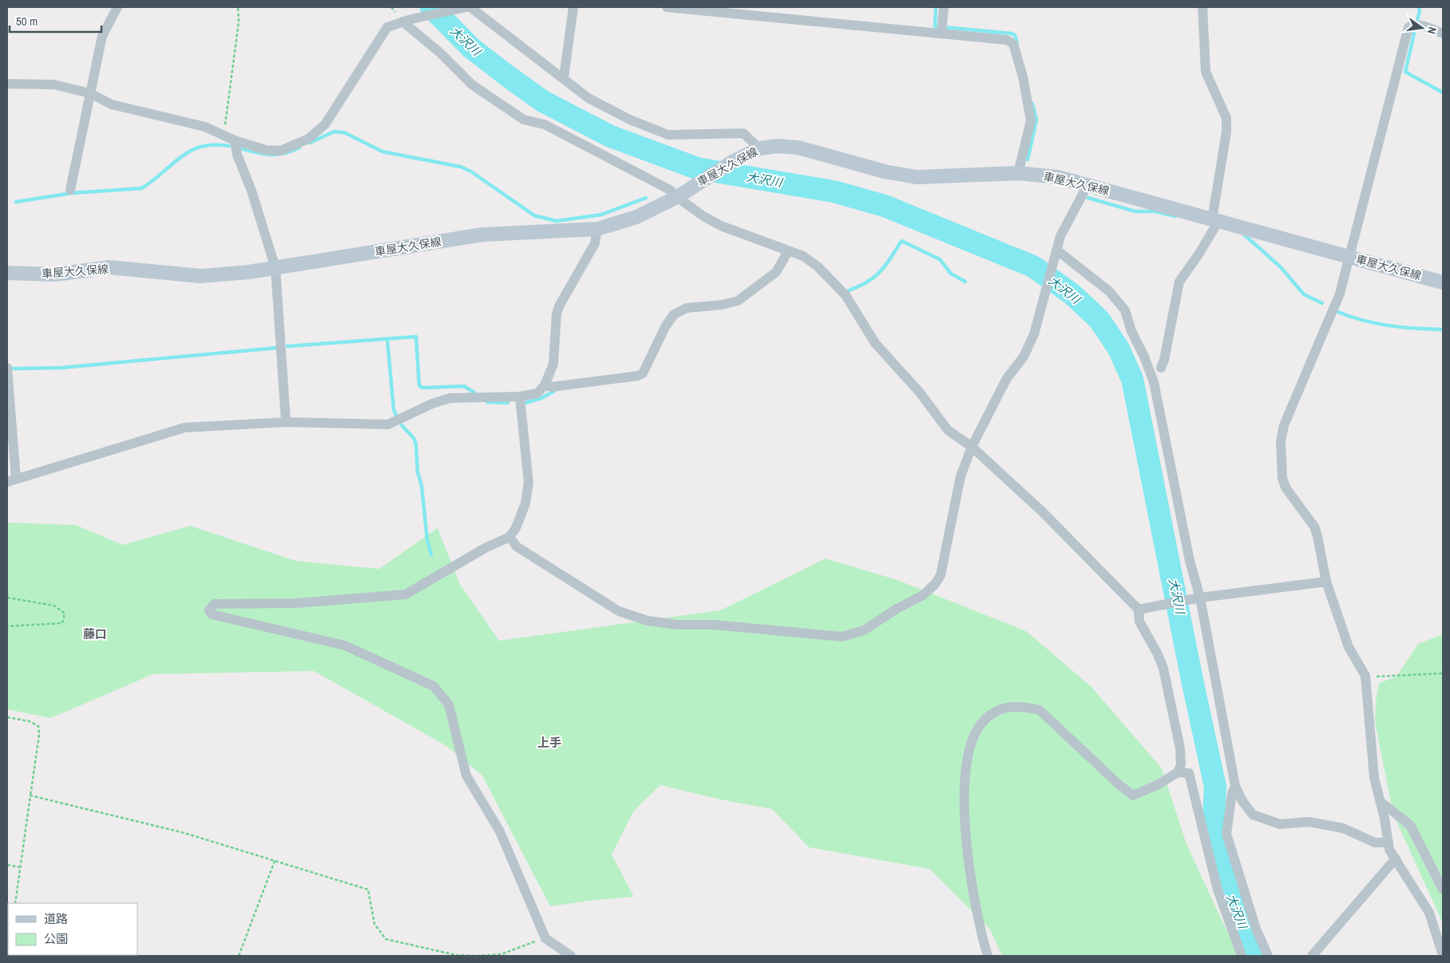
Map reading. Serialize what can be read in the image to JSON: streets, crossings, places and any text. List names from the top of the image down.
{
  "streets": {
    "main road": ["車屋大久保線"]
  },
  "districts": ["藤口", "上手"],
  "water": ["大沢川"],
  "legend": ["道路", "公園"],
  "scale_bar": "50 m",
  "north": "right"
}
